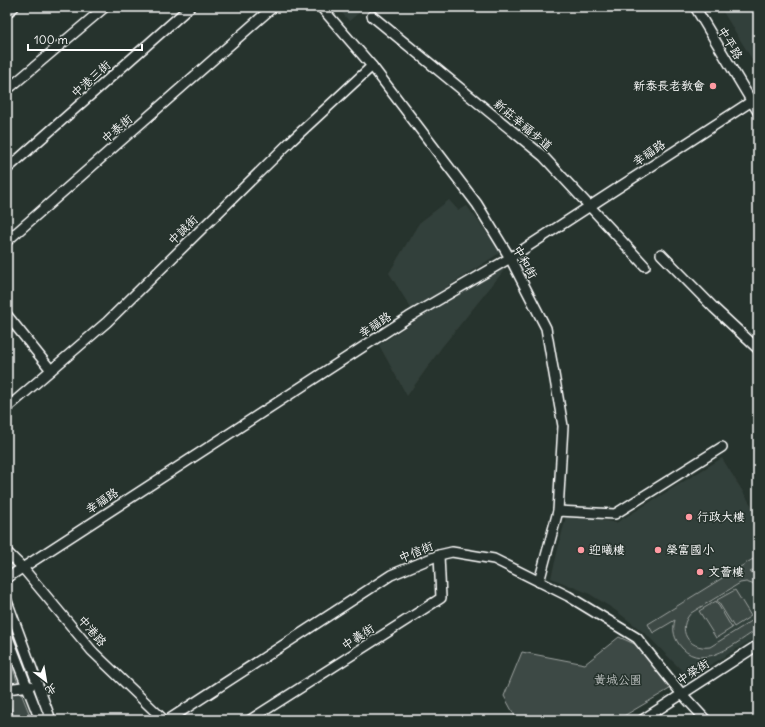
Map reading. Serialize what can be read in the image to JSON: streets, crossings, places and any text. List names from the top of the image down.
{
  "streets": {
    "street": [
      "中平路",
      "中港三街",
      "新莊幸福步道",
      "中泰街",
      "幸福路",
      "中誠街",
      "中和街",
      "中信街",
      "中港路",
      "中義街",
      "中榮街"
    ]
  },
  "crossings": [
    ["中平路", "幸福路"],
    ["新莊幸福步道", "幸福路"],
    ["幸福路", "中和街"],
    ["幸福路", "中港路"],
    ["中誠街", "中和街"],
    ["中和街", "中信街"],
    ["中信街", "中義街"],
    ["中信街", "中榮街"]
  ],
  "parks": ["黃城公園"],
  "places": [
    "新泰長老教會",
    "行政大樓",
    "迎曦樓",
    "榮富國小",
    "文薈樓"
  ],
  "scale_bar": "100 m",
  "north": "bottom right"
}
